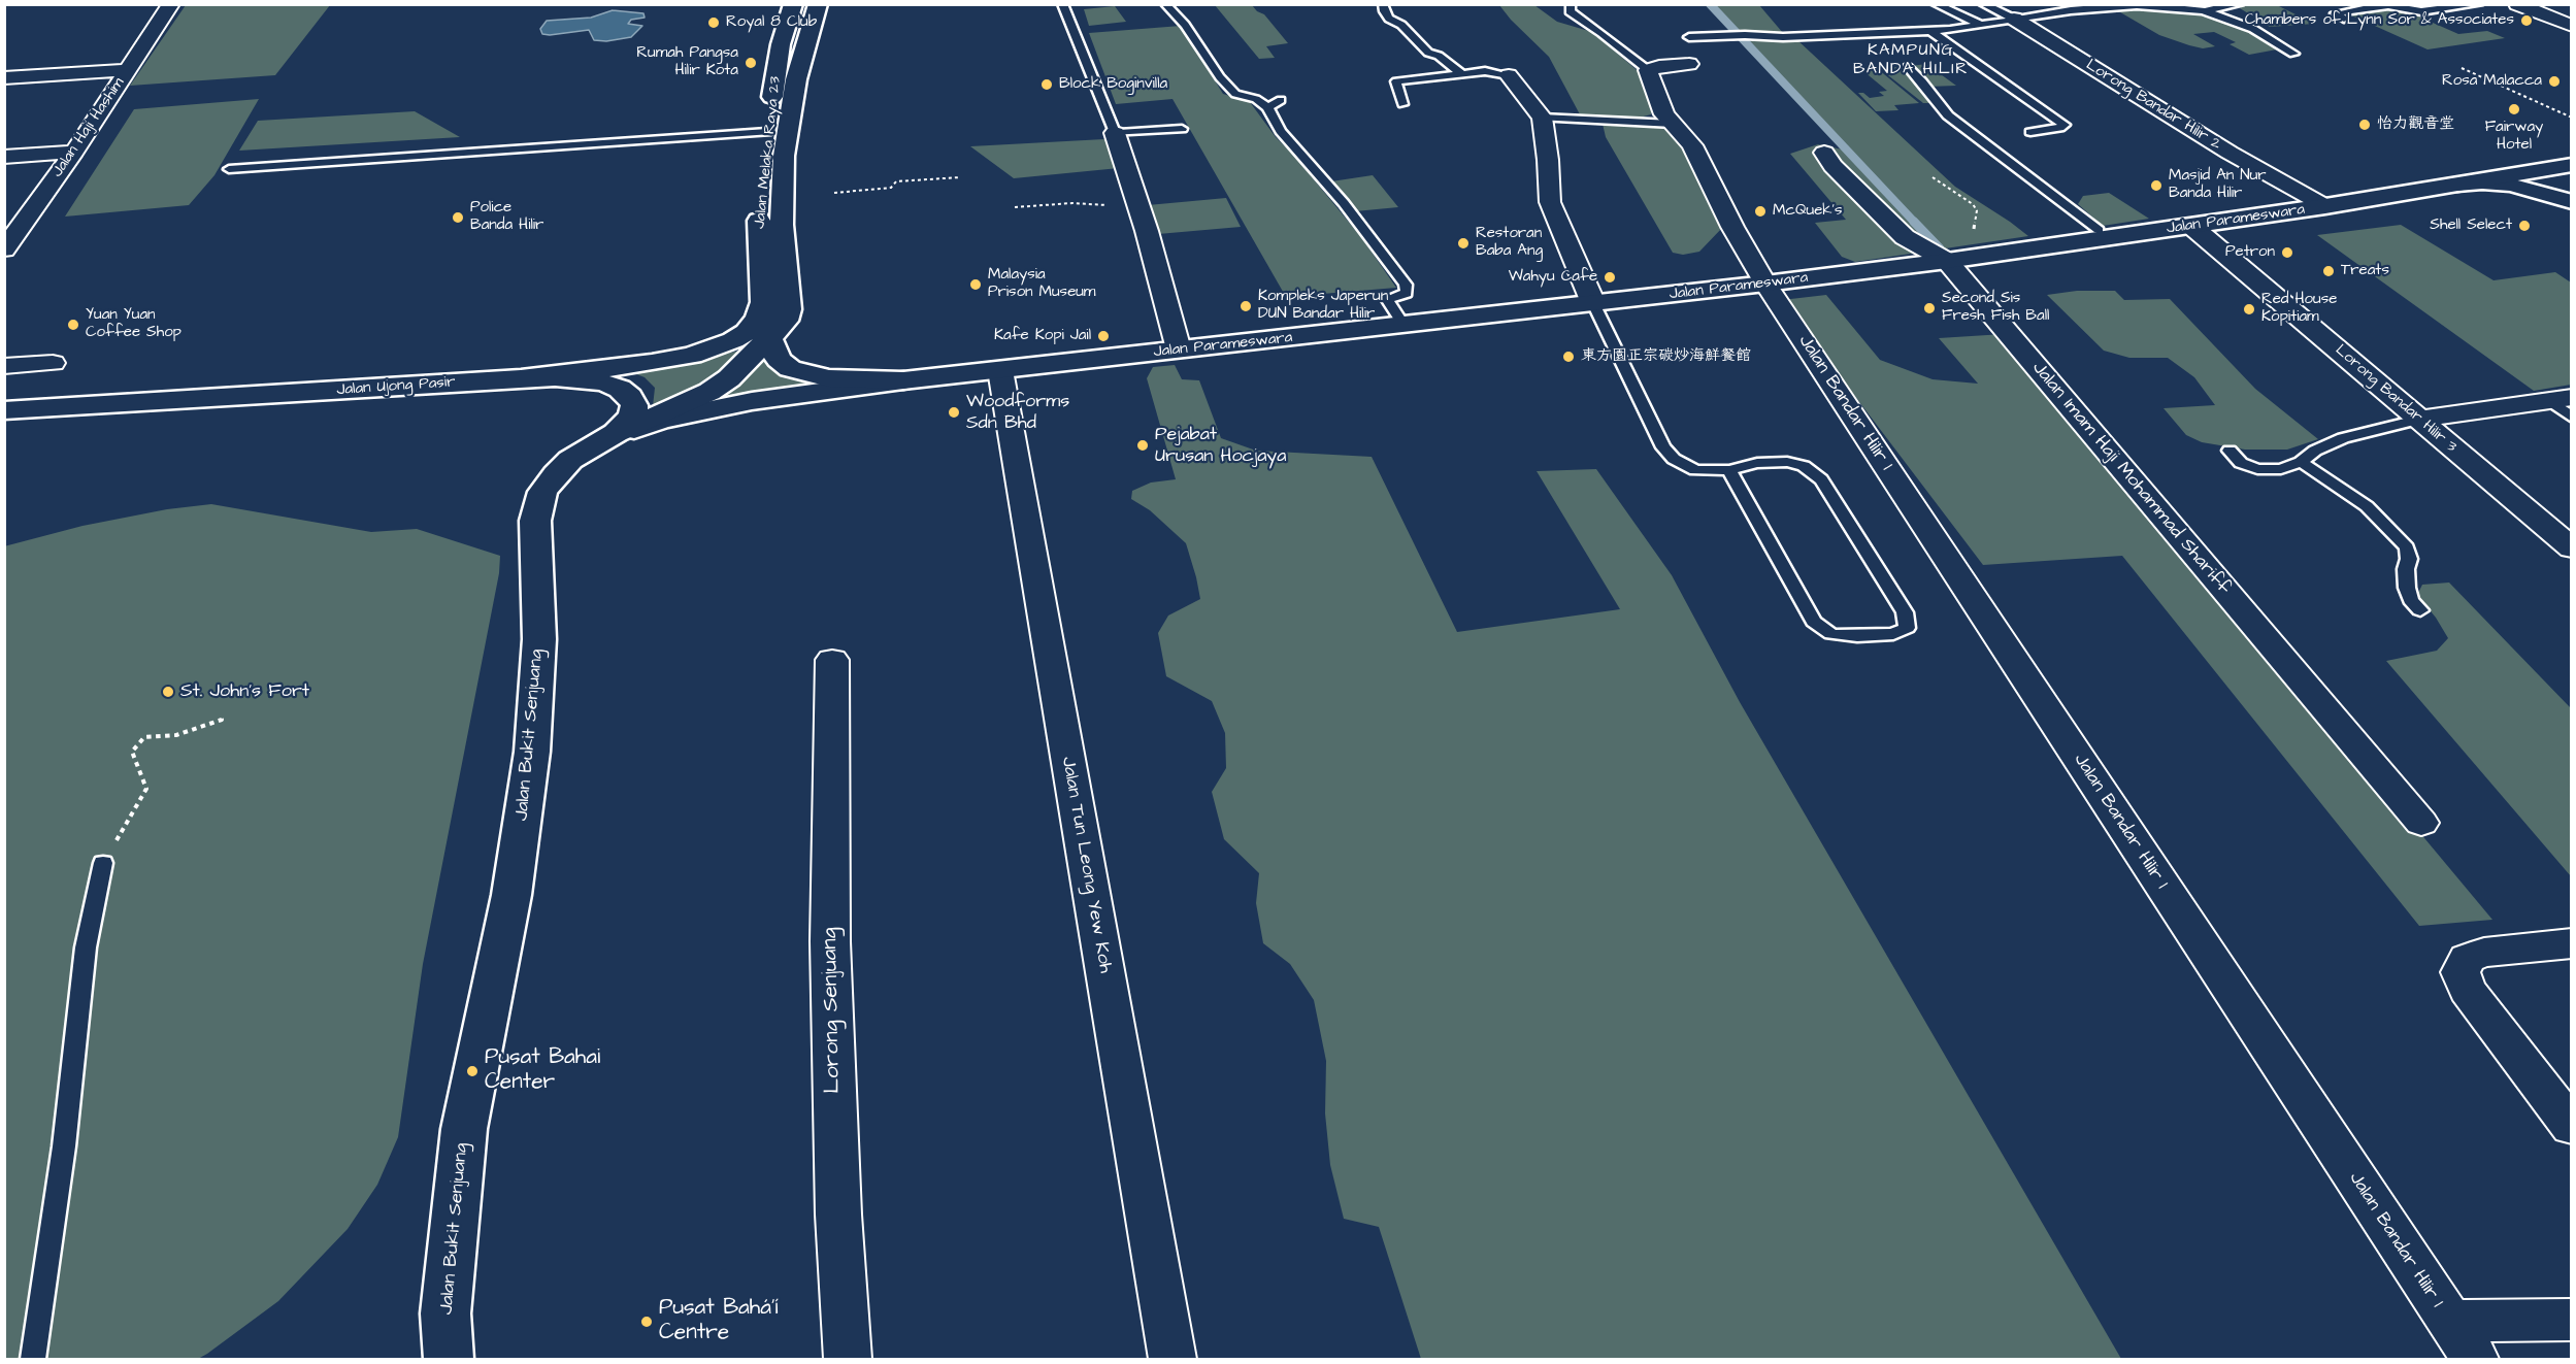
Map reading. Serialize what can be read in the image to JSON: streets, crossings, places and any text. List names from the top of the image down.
{
  "streets": {
    "main road": [
      "Jalan Melaka Raya 23",
      "Jalan Parameswara",
      "Jalan Ujong Pasir",
      "Jalan Bukit Senjuang"
    ],
    "street": [
      "Lorong Bandar Hilir 2",
      "Jalan Haji Hashim",
      "Lorong Bandar Hilir 3",
      "Jalan Bandar Hilir 1",
      "Jalan Imam Haji Mohammad Shariff",
      "Jalan Tun Leong Yew Koh",
      "Lorong Senjuang"
    ]
  },
  "crossings": [
    ["Lorong Bandar Hilir 2", "Jalan Parameswara"],
    ["Jalan Melaka Raya 23", "Jalan Ujong Pasir"],
    ["Jalan Melaka Raya 23", "Jalan Bukit Senjuang"],
    ["Jalan Parameswara", "Lorong Bandar Hilir 3"],
    ["Jalan Parameswara", "Jalan Bandar Hilir 1"],
    ["Jalan Parameswara", "Jalan Imam Haji Mohammad Shariff"],
    ["Jalan Parameswara", "Jalan Bukit Senjuang"],
    ["Jalan Parameswara", "Jalan Tun Leong Yew Koh"]
  ],
  "districts": ["KAMPUNG BANDA HILIR"],
  "places": [
    "Chambers of Lynn Sor & Associates",
    "Royal 8 Club",
    "Rumah Pangsa Hilir Kota",
    "Rosa Malacca",
    "Block Boginvilla",
    "Fairway Hotel",
    "怡力觀音堂",
    "Masjid An Nur Banda Hilir",
    "McQuek's",
    "Police Banda Hilir",
    "Shell Select",
    "Restoran Baba Ang",
    "Petron",
    "Treats",
    "Wahyu Cafe",
    "Malaysia Prison Museum",
    "Kompleks Japerun DUN Bandar Hilir",
    "Second Sis Fresh Fish Ball",
    "Red House Kopitiam",
    "Yuan Yuan Coffee Shop",
    "Kafe Kopi Jail",
    "東方園正宗碳炒海鮮餐館",
    "Woodforms Sdn Bhd",
    "Pejabat Urusan Hocjaya",
    "St. John's Fort",
    "Pusat Bahai Center",
    "Pusat Bahá’í Centre"
  ]
}
